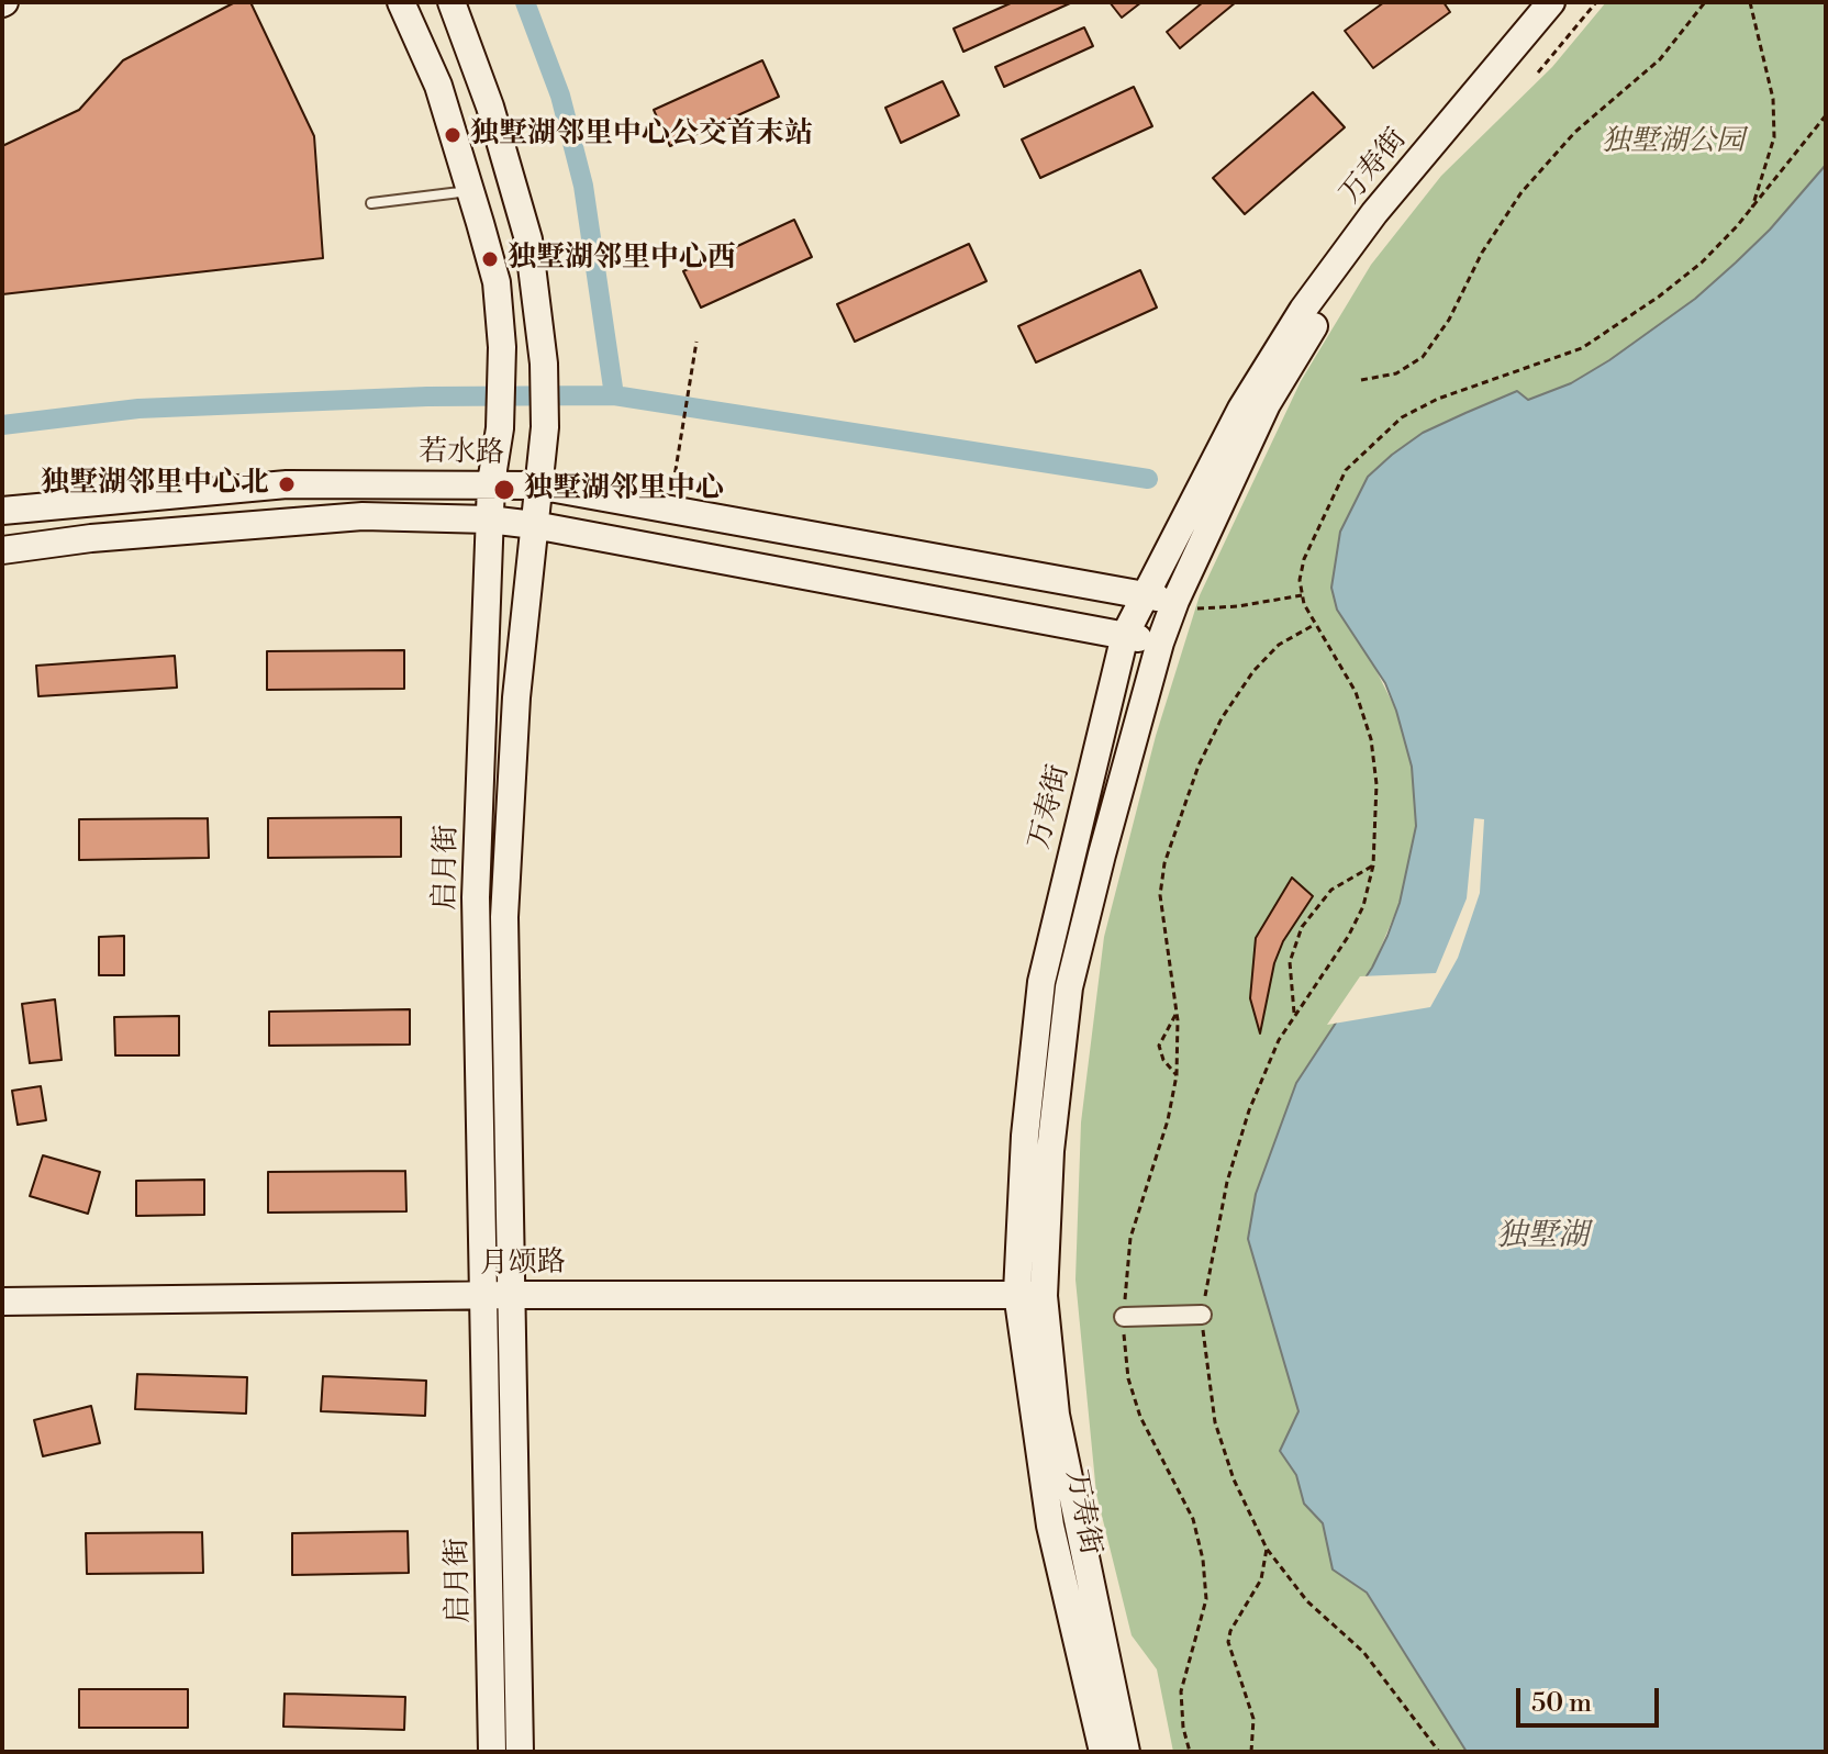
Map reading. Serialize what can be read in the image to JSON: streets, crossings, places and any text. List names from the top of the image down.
{
  "streets": {
    "street": [
      "万寿街",
      "若水路",
      "启月街",
      "月颂路"
    ]
  },
  "crossings": [
    ["万寿街", "若水路"],
    ["万寿街", "月颂路"],
    ["若水路", "启月街"],
    ["启月街", "月颂路"]
  ],
  "water": ["独墅湖"],
  "parks": ["独墅湖公园"],
  "places": [
    "独墅湖邻里中心公交首末站",
    "独墅湖邻里中心西",
    "独墅湖邻里中心北",
    "独墅湖邻里中心"
  ],
  "scale_bar": "50 m"
}
